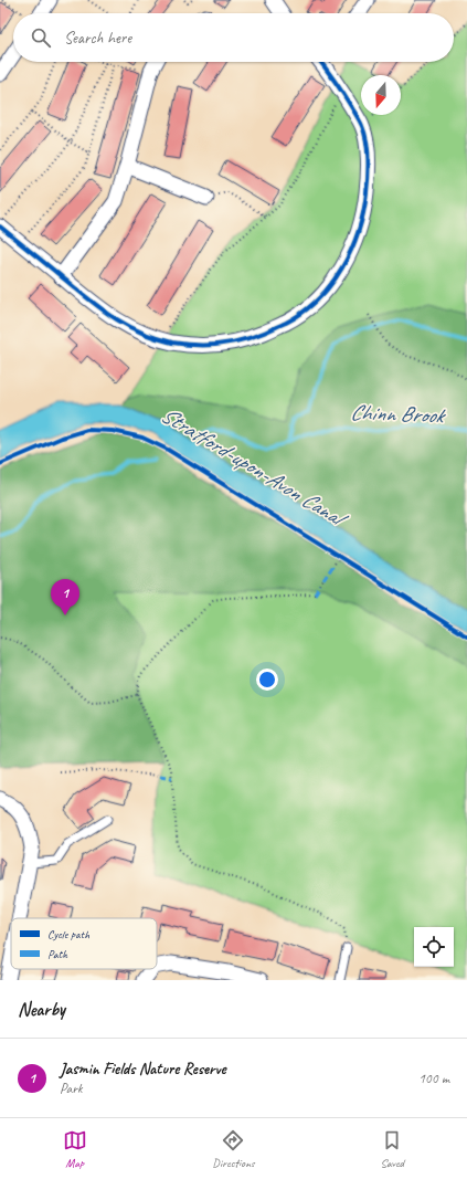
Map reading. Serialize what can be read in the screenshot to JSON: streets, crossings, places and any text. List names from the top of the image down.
{
  "water": ["Chinn Brook", "Stratford-upon-Avon Canal"],
  "legend": ["Cycle path", "Path"],
  "north": "bottom",
  "page": {
    "search": "Search here",
    "pins": "1",
    "heading": "Nearby",
    "list": [
      {
        "mark": "1",
        "name": "Jasmin Fields Nature Reserve",
        "note": "Park",
        "value": "100 m"
      }
    ],
    "nav": ["Map", "Directions", "Saved"]
  }
}
